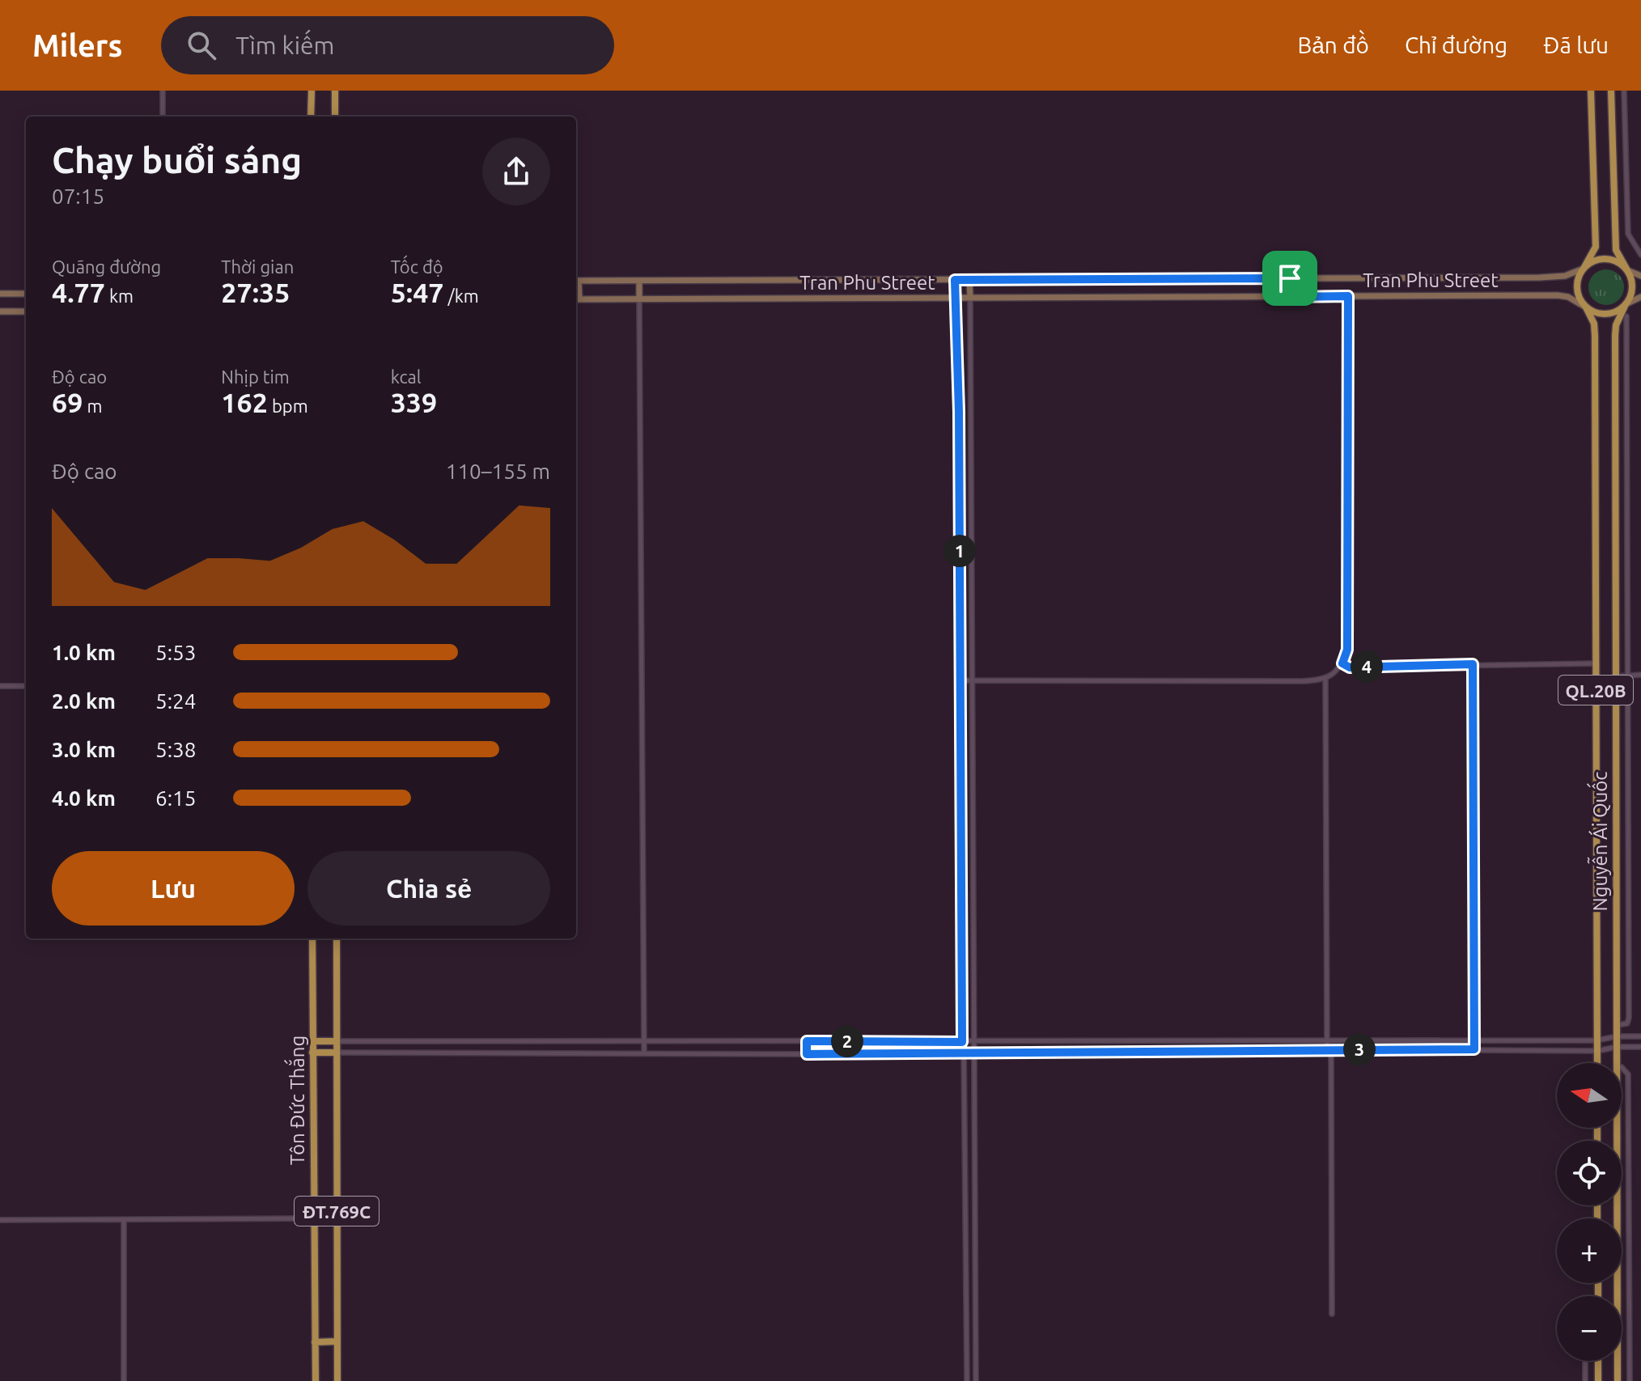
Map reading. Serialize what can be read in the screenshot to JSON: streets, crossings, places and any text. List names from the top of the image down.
{
  "streets": {
    "main road": [
      "Tran Phu Street",
      "QL.20B",
      "Nguyễn Ái Quốc",
      "Tôn Đức Thắng",
      "ĐT.769C"
    ]
  },
  "crossings": [
    ["Tran Phu Street", "Nguyễn Ái Quốc"]
  ],
  "north": "left",
  "page": {
    "header": "Milers",
    "search": "Tìm kiếm",
    "nav": ["Bản đồ", "Chỉ đường", "Đã lưu"],
    "heading": ["Chạy buổi sáng", "07:15"],
    "stats": [
      ["Quãng đường", "4.77 km"],
      ["Thời gian", "27:35"],
      ["Tốc độ", "5:47 /km"],
      ["Độ cao", "69 m"],
      ["Nhịp tim", "162 bpm"],
      ["kcal", "339"]
    ],
    "chart": ["Độ cao", "110–155 m"],
    "pins": [
      "1",
      "4",
      "2",
      "3"
    ],
    "list": [
      {
        "name": "1.0 km",
        "note": "5:53"
      },
      {
        "name": "2.0 km",
        "note": "5:24"
      },
      {
        "name": "3.0 km",
        "note": "5:38"
      },
      {
        "name": "4.0 km",
        "note": "6:15"
      }
    ],
    "buttons": ["Lưu", "Chia sẻ"],
    "map_buttons": ["+", "−"]
  }
}
